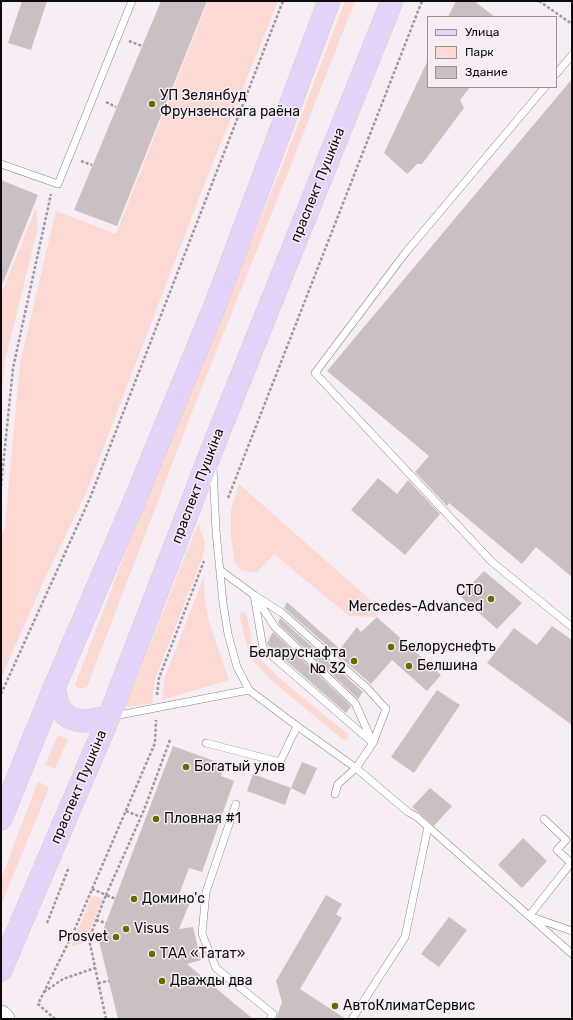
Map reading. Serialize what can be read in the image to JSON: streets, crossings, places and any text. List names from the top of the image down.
{
  "streets": {
    "main road": ["праспект Пушкіна"]
  },
  "places": [
    "УП Зелянбуд Фрунзенскага раёна",
    "СТО Mercedes-Advanced",
    "Белоруснефть",
    "Беларуснафта № 32",
    "Белшина",
    "Богатый улов",
    "Пловная #1",
    "Домино'c",
    "Visus",
    "Prosvet",
    "ТАА «Татат»",
    "Дважды два",
    "АвтоКлиматСервис"
  ],
  "legend": ["Улица", "Парк", "Здание"]
}
